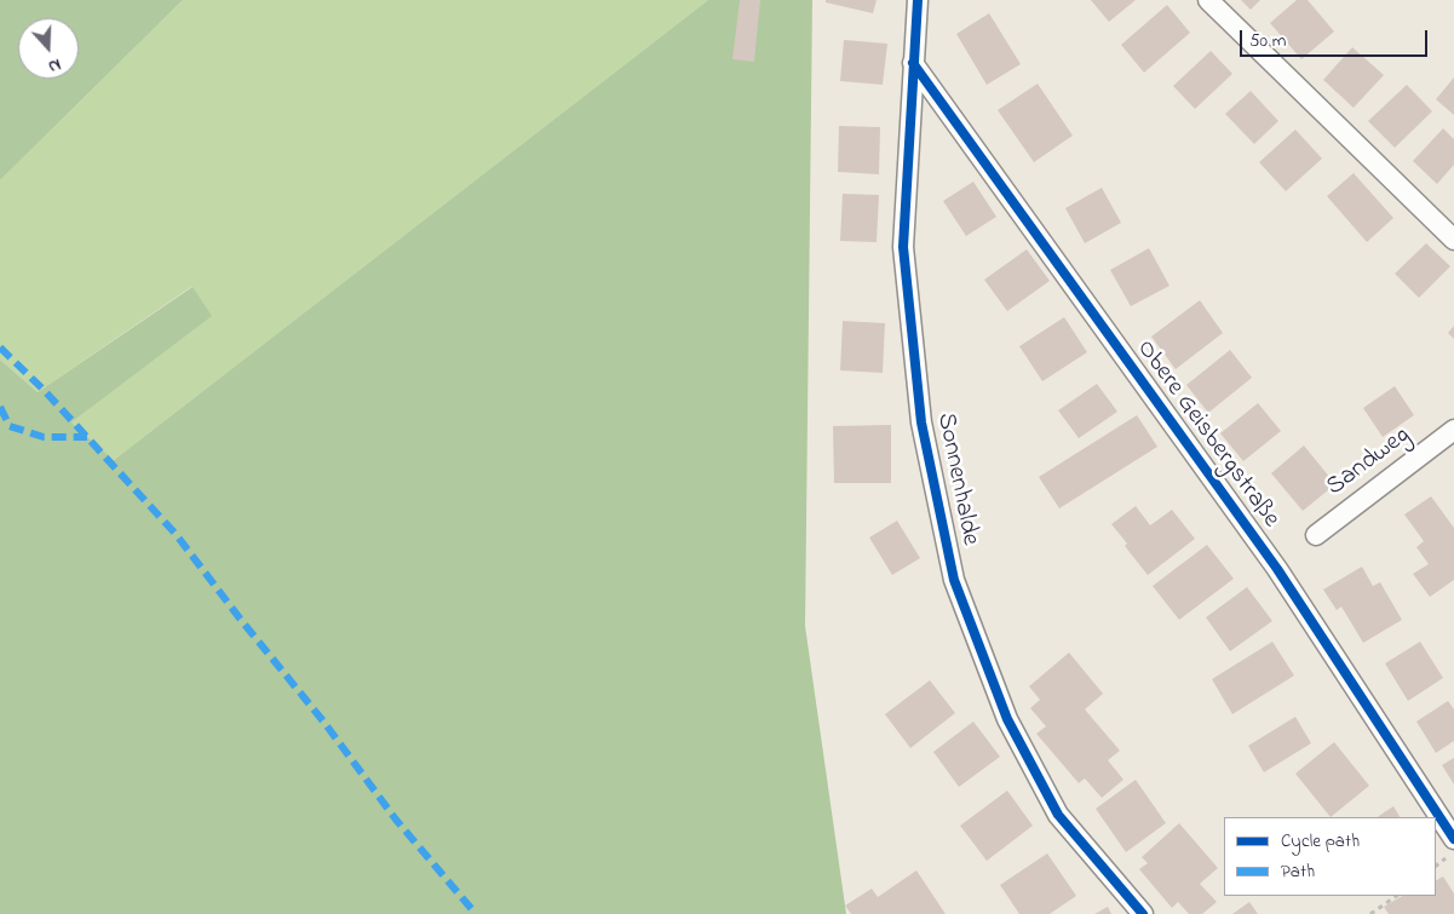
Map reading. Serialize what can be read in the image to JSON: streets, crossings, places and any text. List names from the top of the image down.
{
  "streets": {
    "street": ["Obere Geisbergstraße", "Sandweg", "Sonnenhalde"]
  },
  "crossings": [
    ["Obere Geisbergstraße", "Sonnenhalde"]
  ],
  "legend": ["Cycle path", "Path"],
  "scale_bar": "50 m",
  "north": "bottom"
}
